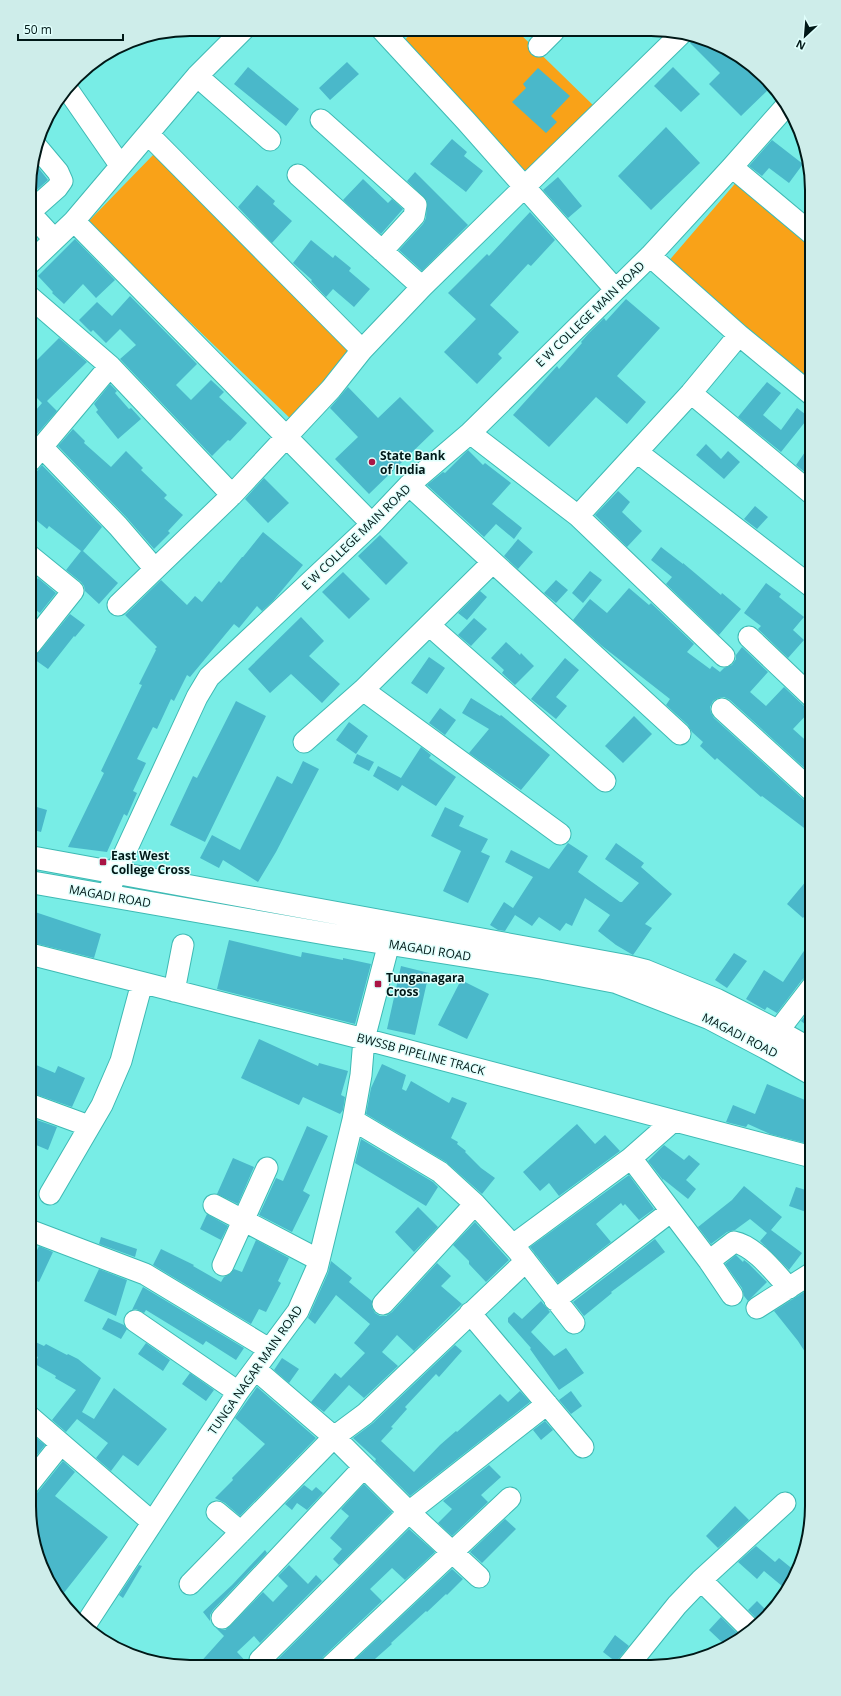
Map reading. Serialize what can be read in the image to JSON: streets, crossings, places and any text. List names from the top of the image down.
{
  "streets": {
    "main road": ["MAGADI ROAD"],
    "street": ["E W COLLEGE MAIN ROAD", "BWSSB PIPELINE TRACK", "TUNGA NAGAR MAIN ROAD"]
  },
  "crossings": [
    ["E W COLLEGE MAIN ROAD", "MAGADI ROAD"],
    ["MAGADI ROAD", "TUNGA NAGAR MAIN ROAD"],
    ["BWSSB PIPELINE TRACK", "TUNGA NAGAR MAIN ROAD"]
  ],
  "places": {
    "other": ["State Bank of India"],
    "transit": ["East West College Cross", "Tunganagara Cross"]
  },
  "scale_bar": "50 m",
  "north": "bottom left"
}
